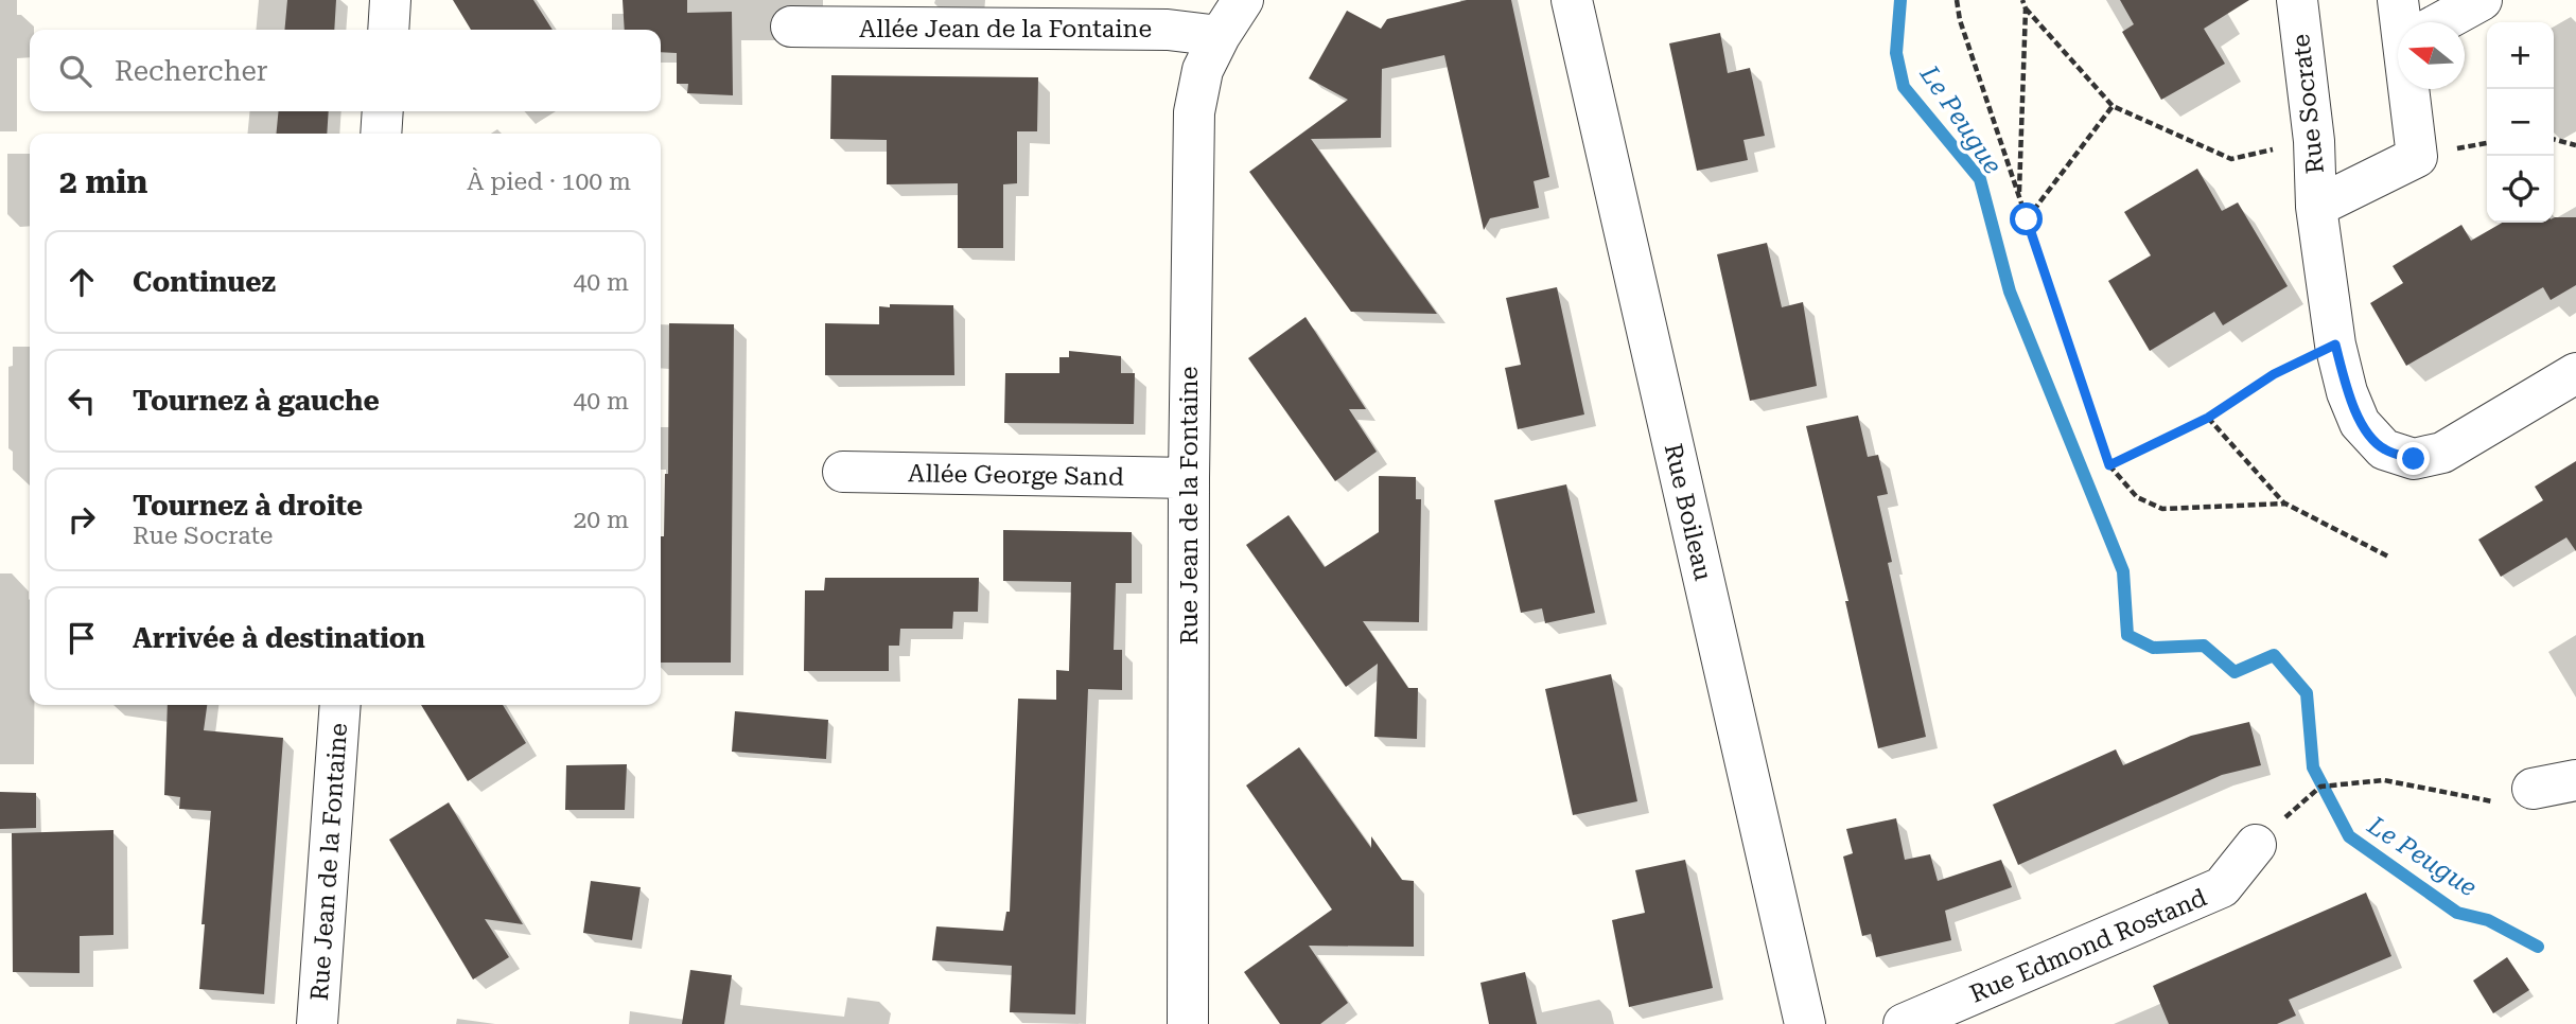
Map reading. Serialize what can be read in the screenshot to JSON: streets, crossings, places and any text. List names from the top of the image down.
{
  "streets": {
    "street": [
      "Allée Jean de la Fontaine",
      "Rue Socrate",
      "Allée George Sand",
      "Rue Jean de la Fontaine",
      "Rue Boileau",
      "Rue Edmond Rostand"
    ]
  },
  "crossings": [
    ["Allée Jean de la Fontaine", "Rue Jean de la Fontaine"],
    ["Allée George Sand", "Rue Jean de la Fontaine"]
  ],
  "water": ["Le Peugue"],
  "north": "left",
  "page": {
    "map_buttons": ["+", "−"],
    "search": "Rechercher",
    "heading": ["2 min", "À pied · 100 m"],
    "list": [
      ["Continuez", "40 m"],
      ["Tournez à gauche", "40 m"],
      ["Tournez à droite", "Rue Socrate", "20 m"],
      "Arrivée à destination"
    ]
  }
}
